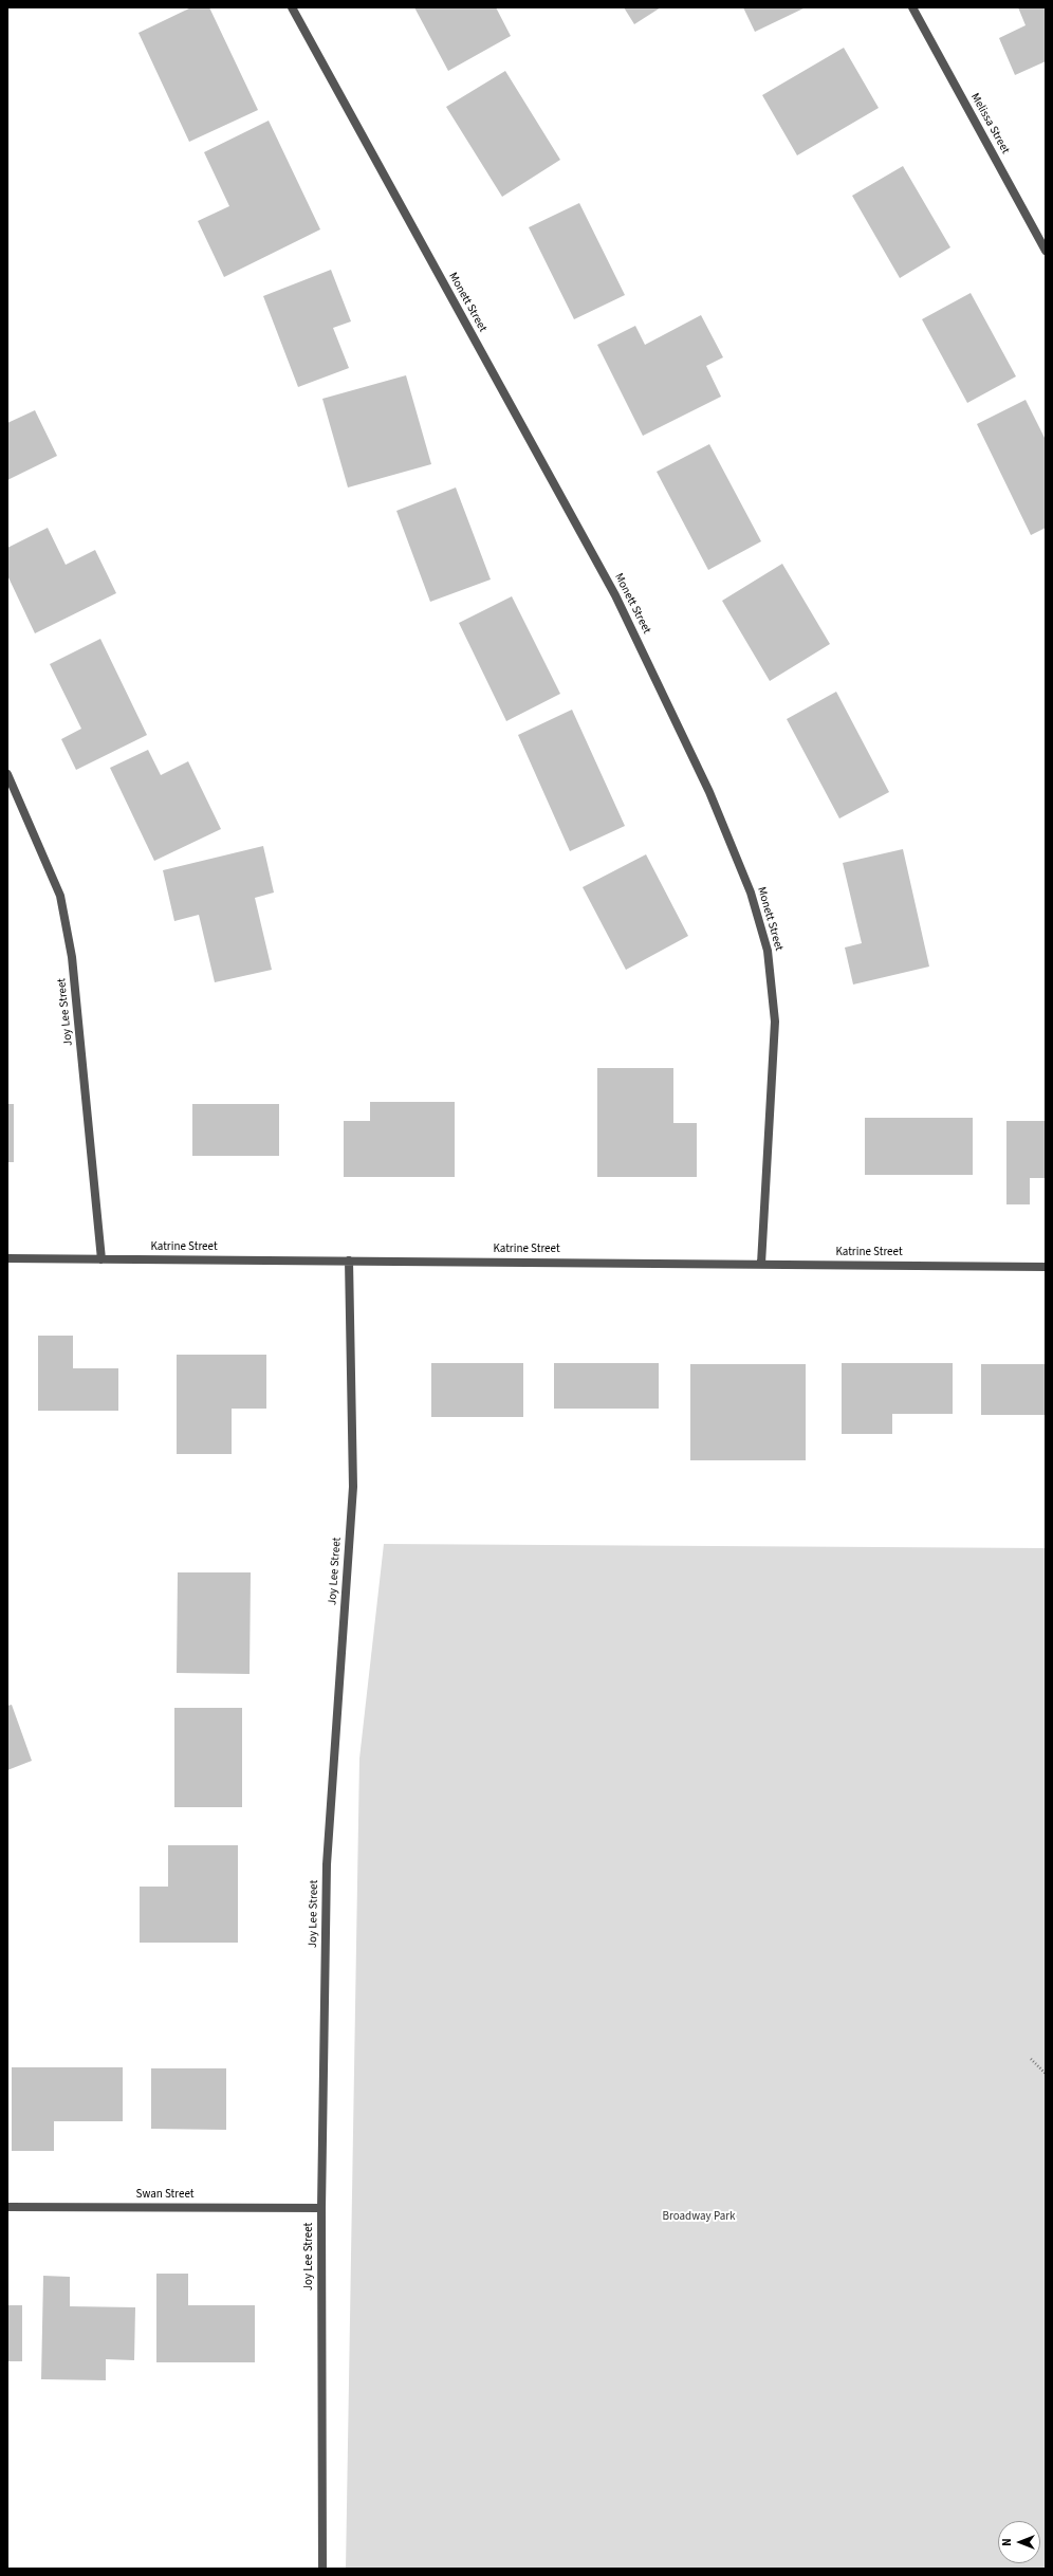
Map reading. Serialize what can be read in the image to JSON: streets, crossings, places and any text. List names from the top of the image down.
{
  "streets": {
    "street": [
      "Melissa Street",
      "Monett Street",
      "Joy Lee Street",
      "Katrine Street",
      "Swan Street"
    ]
  },
  "crossings": [
    ["Monett Street", "Katrine Street"],
    ["Joy Lee Street", "Katrine Street"],
    ["Joy Lee Street", "Swan Street"]
  ],
  "parks": ["Broadway Park"],
  "north": "left"
}
